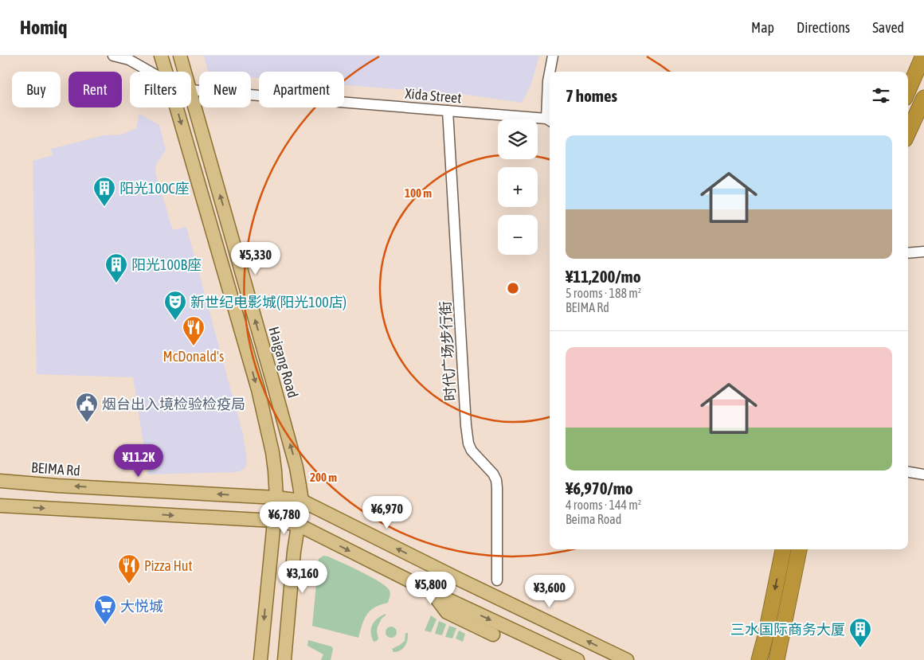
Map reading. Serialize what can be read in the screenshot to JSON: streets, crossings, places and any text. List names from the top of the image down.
{
  "streets": {
    "main road": ["Haigang Road", "BEIMA Rd"],
    "street": ["Xida Street", "时代广场步行街"]
  },
  "crossings": [
    ["Xida Street", "时代广场步行街"],
    ["Haigang Road", "BEIMA Rd"]
  ],
  "places": {
    "building": ["阳光100C座", "阳光100B座", "三水国际商务大厦"],
    "theatre": ["新世纪电影城(阳光100店)"],
    "restaurant": ["McDonald's", "Pizza Hut"],
    "public building": ["烟台出入境检验检疫局"],
    "supermarket": ["大悦城"]
  },
  "page": {
    "header": "Homiq",
    "nav": ["Map", "Directions", "Saved"],
    "chip": [
      "Buy",
      "Rent",
      "Filters",
      "New",
      "Apartment"
    ],
    "heading": "7 homes",
    "map_buttons": ["+", "−"],
    "list": [
      {
        "name": "¥11,200/mo",
        "note": "5 rooms · 188 m² · BEIMA Rd"
      },
      {
        "name": "¥6,970/mo",
        "note": "4 rooms · 144 m² · Beima Road"
      }
    ],
    "price": [
      "¥5,330",
      "¥11.2K",
      "¥6,970",
      "¥6,780",
      "¥3,160",
      "¥5,800",
      "¥3,600"
    ]
  },
  "rings": ["100 m", "200 m"]
}
